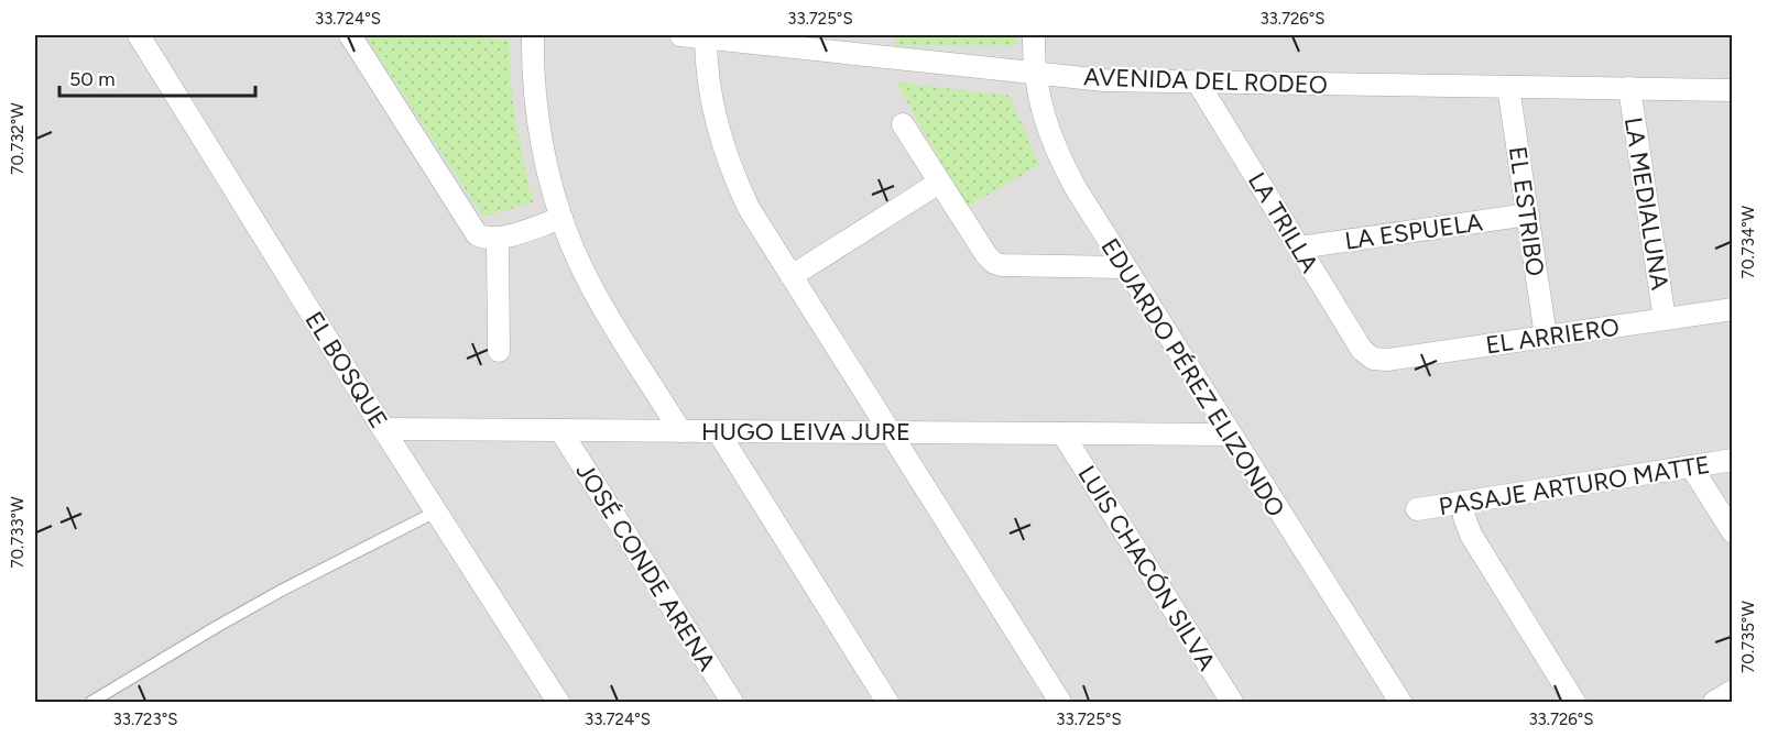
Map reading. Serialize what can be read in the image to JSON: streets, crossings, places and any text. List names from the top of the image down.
{
  "streets": {
    "street": [
      "AVENIDA DEL RODEO",
      "LA MEDIALUNA",
      "EL ESTRIBO",
      "LA TRILLA",
      "LA ESPUELA",
      "EL ARRIERO",
      "EL BOSQUE",
      "EDUARDO PÉREZ ELIZONDO",
      "HUGO LEIVA JURE",
      "PASAJE ARTURO MATTE",
      "JOSÉ CONDE ARENA",
      "LUIS CHACÓN SILVA"
    ]
  },
  "crossings": [
    ["AVENIDA DEL RODEO", "LA MEDIALUNA"],
    ["AVENIDA DEL RODEO", "EL ESTRIBO"],
    ["AVENIDA DEL RODEO", "LA TRILLA"],
    ["AVENIDA DEL RODEO", "EDUARDO PÉREZ ELIZONDO"],
    ["LA MEDIALUNA", "EL ARRIERO"],
    ["EL ESTRIBO", "LA ESPUELA"],
    ["EL ESTRIBO", "EL ARRIERO"],
    ["LA TRILLA", "LA ESPUELA"],
    ["LA TRILLA", "EL ARRIERO"],
    ["EL BOSQUE", "HUGO LEIVA JURE"],
    ["EDUARDO PÉREZ ELIZONDO", "HUGO LEIVA JURE"],
    ["HUGO LEIVA JURE", "JOSÉ CONDE ARENA"],
    ["HUGO LEIVA JURE", "LUIS CHACÓN SILVA"]
  ],
  "scale_bar": "50 m",
  "coordinates": [
    "33.724°S",
    "33.725°S",
    "33.726°S",
    "70.732°W",
    "70.734°W",
    "70.733°W",
    "70.735°W",
    "33.723°S"
  ]
}
